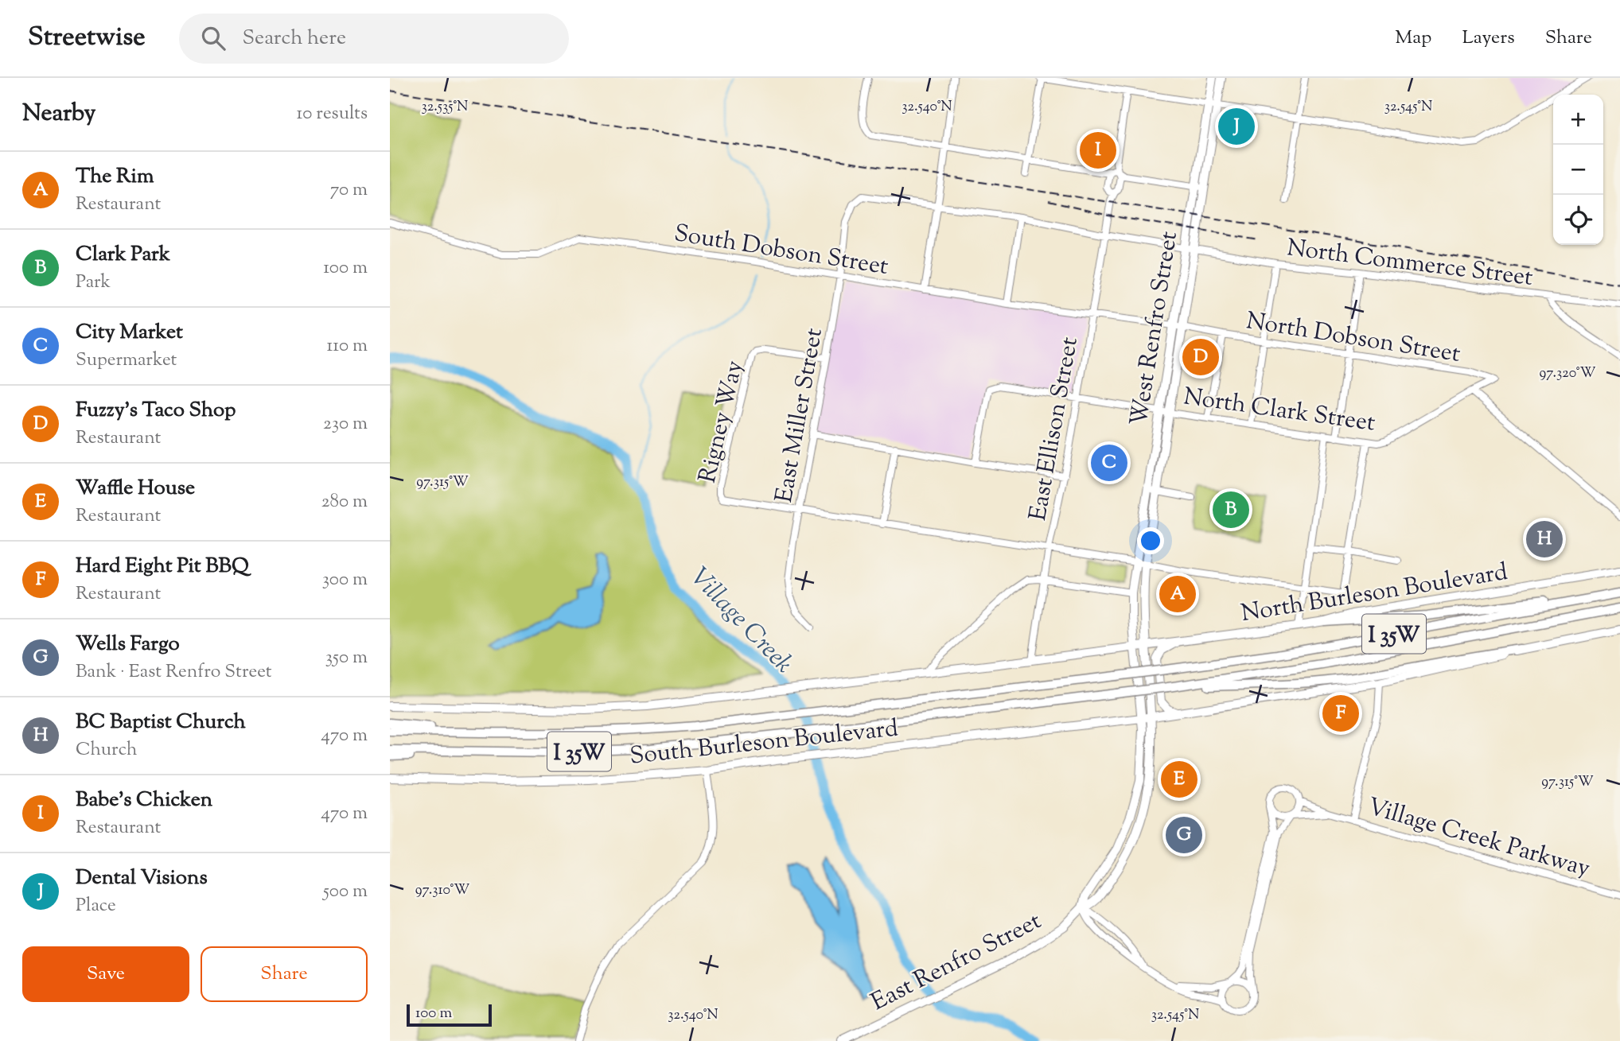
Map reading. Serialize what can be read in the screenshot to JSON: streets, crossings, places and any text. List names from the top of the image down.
{
  "streets": {
    "highway": ["I 35W"],
    "main road": [
      "West Renfro Street",
      "North Burleson Boulevard",
      "South Burleson Boulevard",
      "East Renfro Street"
    ],
    "street": [
      "South Dobson Street",
      "North Commerce Street",
      "North Dobson Street",
      "North Clark Street",
      "East Miller Street",
      "Rigney Way",
      "East Ellison Street",
      "Village Creek Parkway"
    ]
  },
  "crossings": [
    ["South Dobson Street", "West Renfro Street"],
    ["South Dobson Street", "North Dobson Street"],
    ["South Dobson Street", "East Miller Street"],
    ["South Dobson Street", "East Ellison Street"],
    ["North Commerce Street", "West Renfro Street"],
    ["North Commerce Street", "East Miller Street"],
    ["North Commerce Street", "East Ellison Street"],
    ["West Renfro Street", "North Dobson Street"],
    ["West Renfro Street", "North Clark Street"],
    ["West Renfro Street", "North Burleson Boulevard"],
    ["West Renfro Street", "South Burleson Boulevard"],
    ["West Renfro Street", "East Renfro Street"],
    ["North Dobson Street", "North Clark Street"],
    ["North Clark Street", "East Ellison Street"],
    ["East Miller Street", "Rigney Way"],
    ["East Ellison Street", "South Burleson Boulevard"],
    ["North Burleson Boulevard", "South Burleson Boulevard"],
    ["South Burleson Boulevard", "East Renfro Street"]
  ],
  "water": ["Village Creek"],
  "scale_bar": "100 m",
  "page": {
    "header": "Streetwise",
    "search": "Search here",
    "nav": ["Map", "Layers", "Share"],
    "heading": ["Nearby", "10 results"],
    "map_buttons": ["+", "−"],
    "pins": [
      "J",
      "I",
      "D",
      "C",
      "B",
      "H",
      "A",
      "F",
      "E",
      "G"
    ],
    "list": [
      {
        "mark": "A",
        "name": "The Rim",
        "note": "Restaurant",
        "value": "70 m"
      },
      {
        "mark": "B",
        "name": "Clark Park",
        "note": "Park",
        "value": "100 m"
      },
      {
        "mark": "C",
        "name": "City Market",
        "note": "Supermarket",
        "value": "110 m"
      },
      {
        "mark": "D",
        "name": "Fuzzy's Taco Shop",
        "note": "Restaurant",
        "value": "230 m"
      },
      {
        "mark": "E",
        "name": "Waffle House",
        "note": "Restaurant",
        "value": "280 m"
      },
      {
        "mark": "F",
        "name": "Hard Eight Pit BBQ",
        "note": "Restaurant",
        "value": "300 m"
      },
      {
        "mark": "G",
        "name": "Wells Fargo",
        "note": "Bank · East Renfro Street",
        "value": "350 m"
      },
      {
        "mark": "H",
        "name": "BC Baptist Church",
        "note": "Church",
        "value": "470 m"
      },
      {
        "mark": "I",
        "name": "Babe's Chicken",
        "note": "Restaurant",
        "value": "470 m"
      },
      {
        "mark": "J",
        "name": "Dental Visions",
        "note": "Place",
        "value": "500 m"
      }
    ],
    "buttons": ["Save", "Share"],
    "scale": "100 m"
  },
  "coordinates": [
    "32.540°N",
    "32.545°N",
    "32.535°N",
    "97.320°W",
    "97.315°W",
    "97.310°W"
  ]
}
